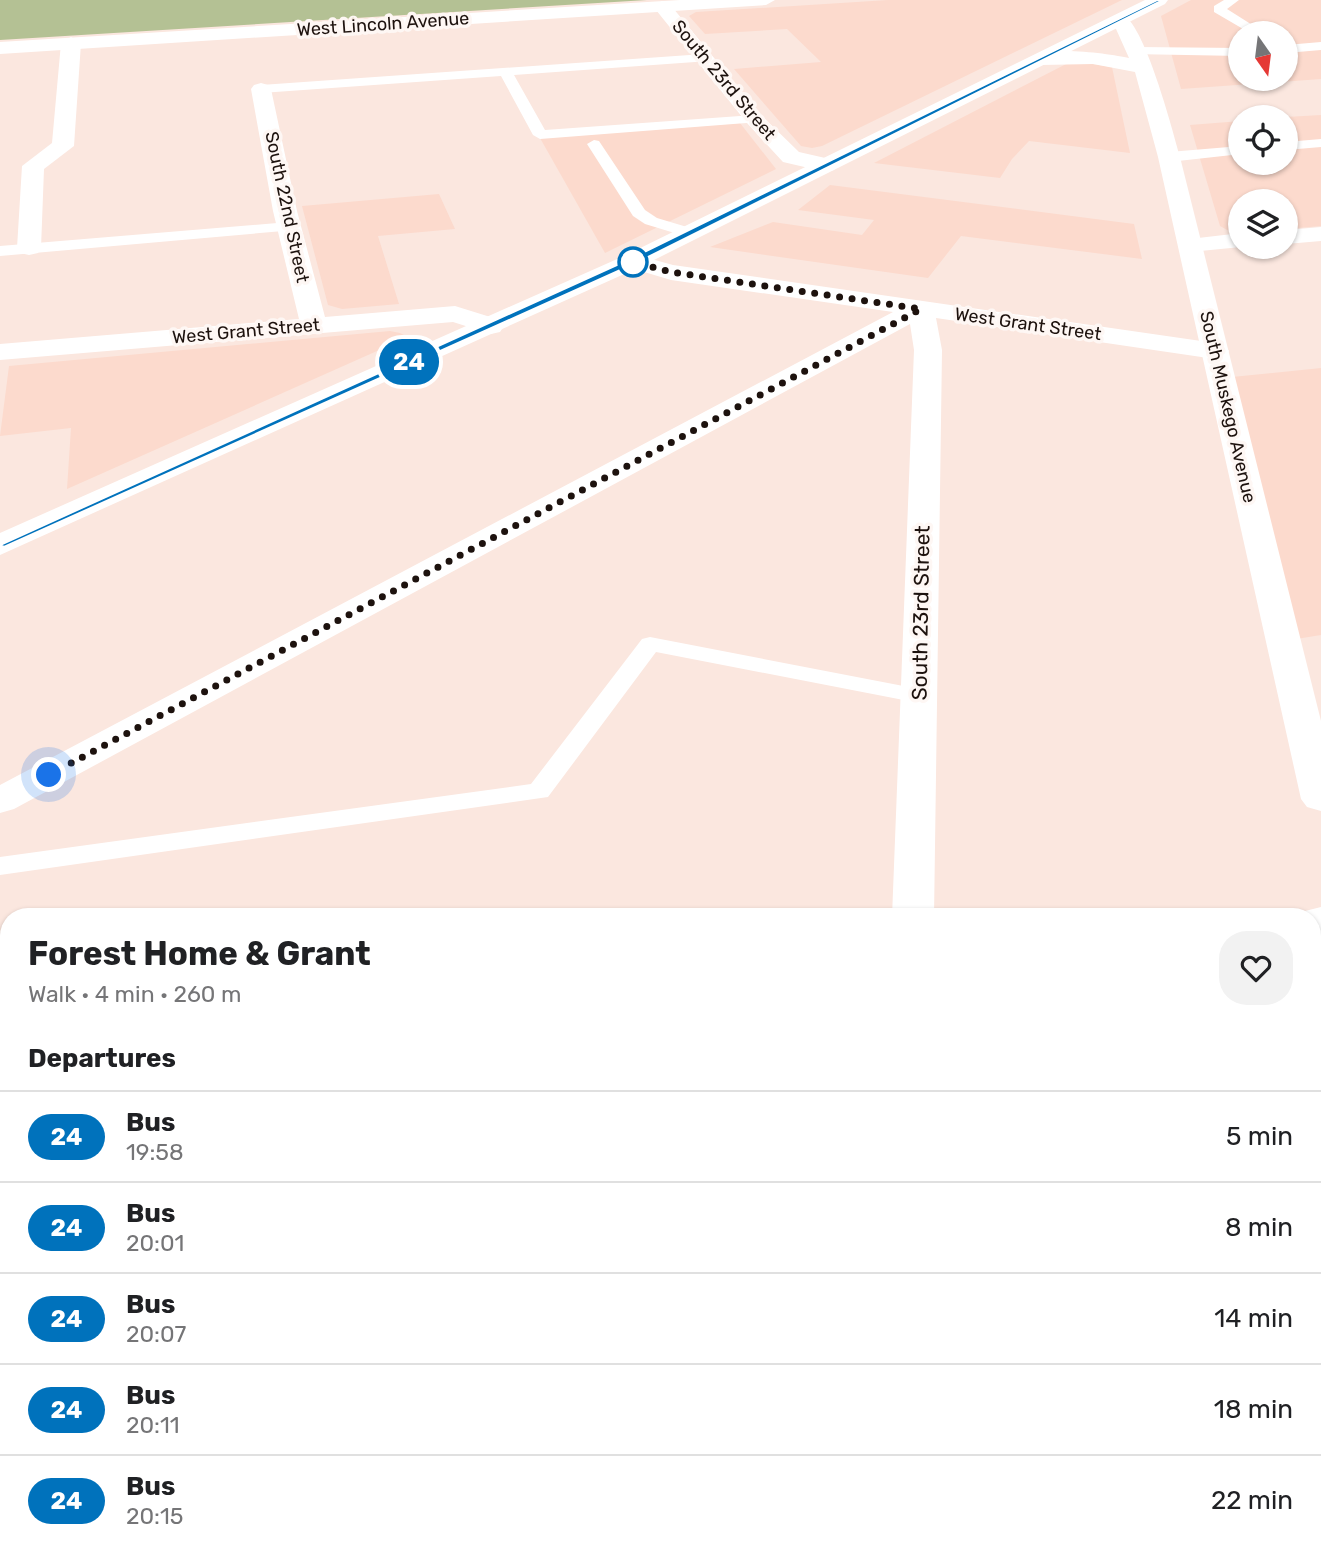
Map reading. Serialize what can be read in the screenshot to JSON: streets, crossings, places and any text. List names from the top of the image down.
{
  "streets": {
    "street": [
      "West Lincoln Avenue",
      "South 23rd Street",
      "South 22nd Street",
      "West Grant Street",
      "South Muskego Avenue"
    ]
  },
  "crossings": [
    ["West Lincoln Avenue", "South 23rd Street"],
    ["South 23rd Street", "West Grant Street"],
    ["South 22nd Street", "West Grant Street"],
    ["West Grant Street", "South Muskego Avenue"]
  ],
  "lines": ["bus line 24"],
  "north": "bottom",
  "page": {
    "on_map": "24",
    "heading": [
      ["Forest Home & Grant", "Walk · 4 min · 260 m"],
      "Departures"
    ],
    "list": [
      {
        "mark": "24",
        "name": "Bus",
        "note": "19:58",
        "value": "5 min"
      },
      {
        "mark": "24",
        "name": "Bus",
        "note": "20:01",
        "value": "8 min"
      },
      {
        "mark": "24",
        "name": "Bus",
        "note": "20:07",
        "value": "14 min"
      },
      {
        "mark": "24",
        "name": "Bus",
        "note": "20:11",
        "value": "18 min"
      },
      {
        "mark": "24",
        "name": "Bus",
        "note": "20:15",
        "value": "22 min"
      }
    ]
  }
}
